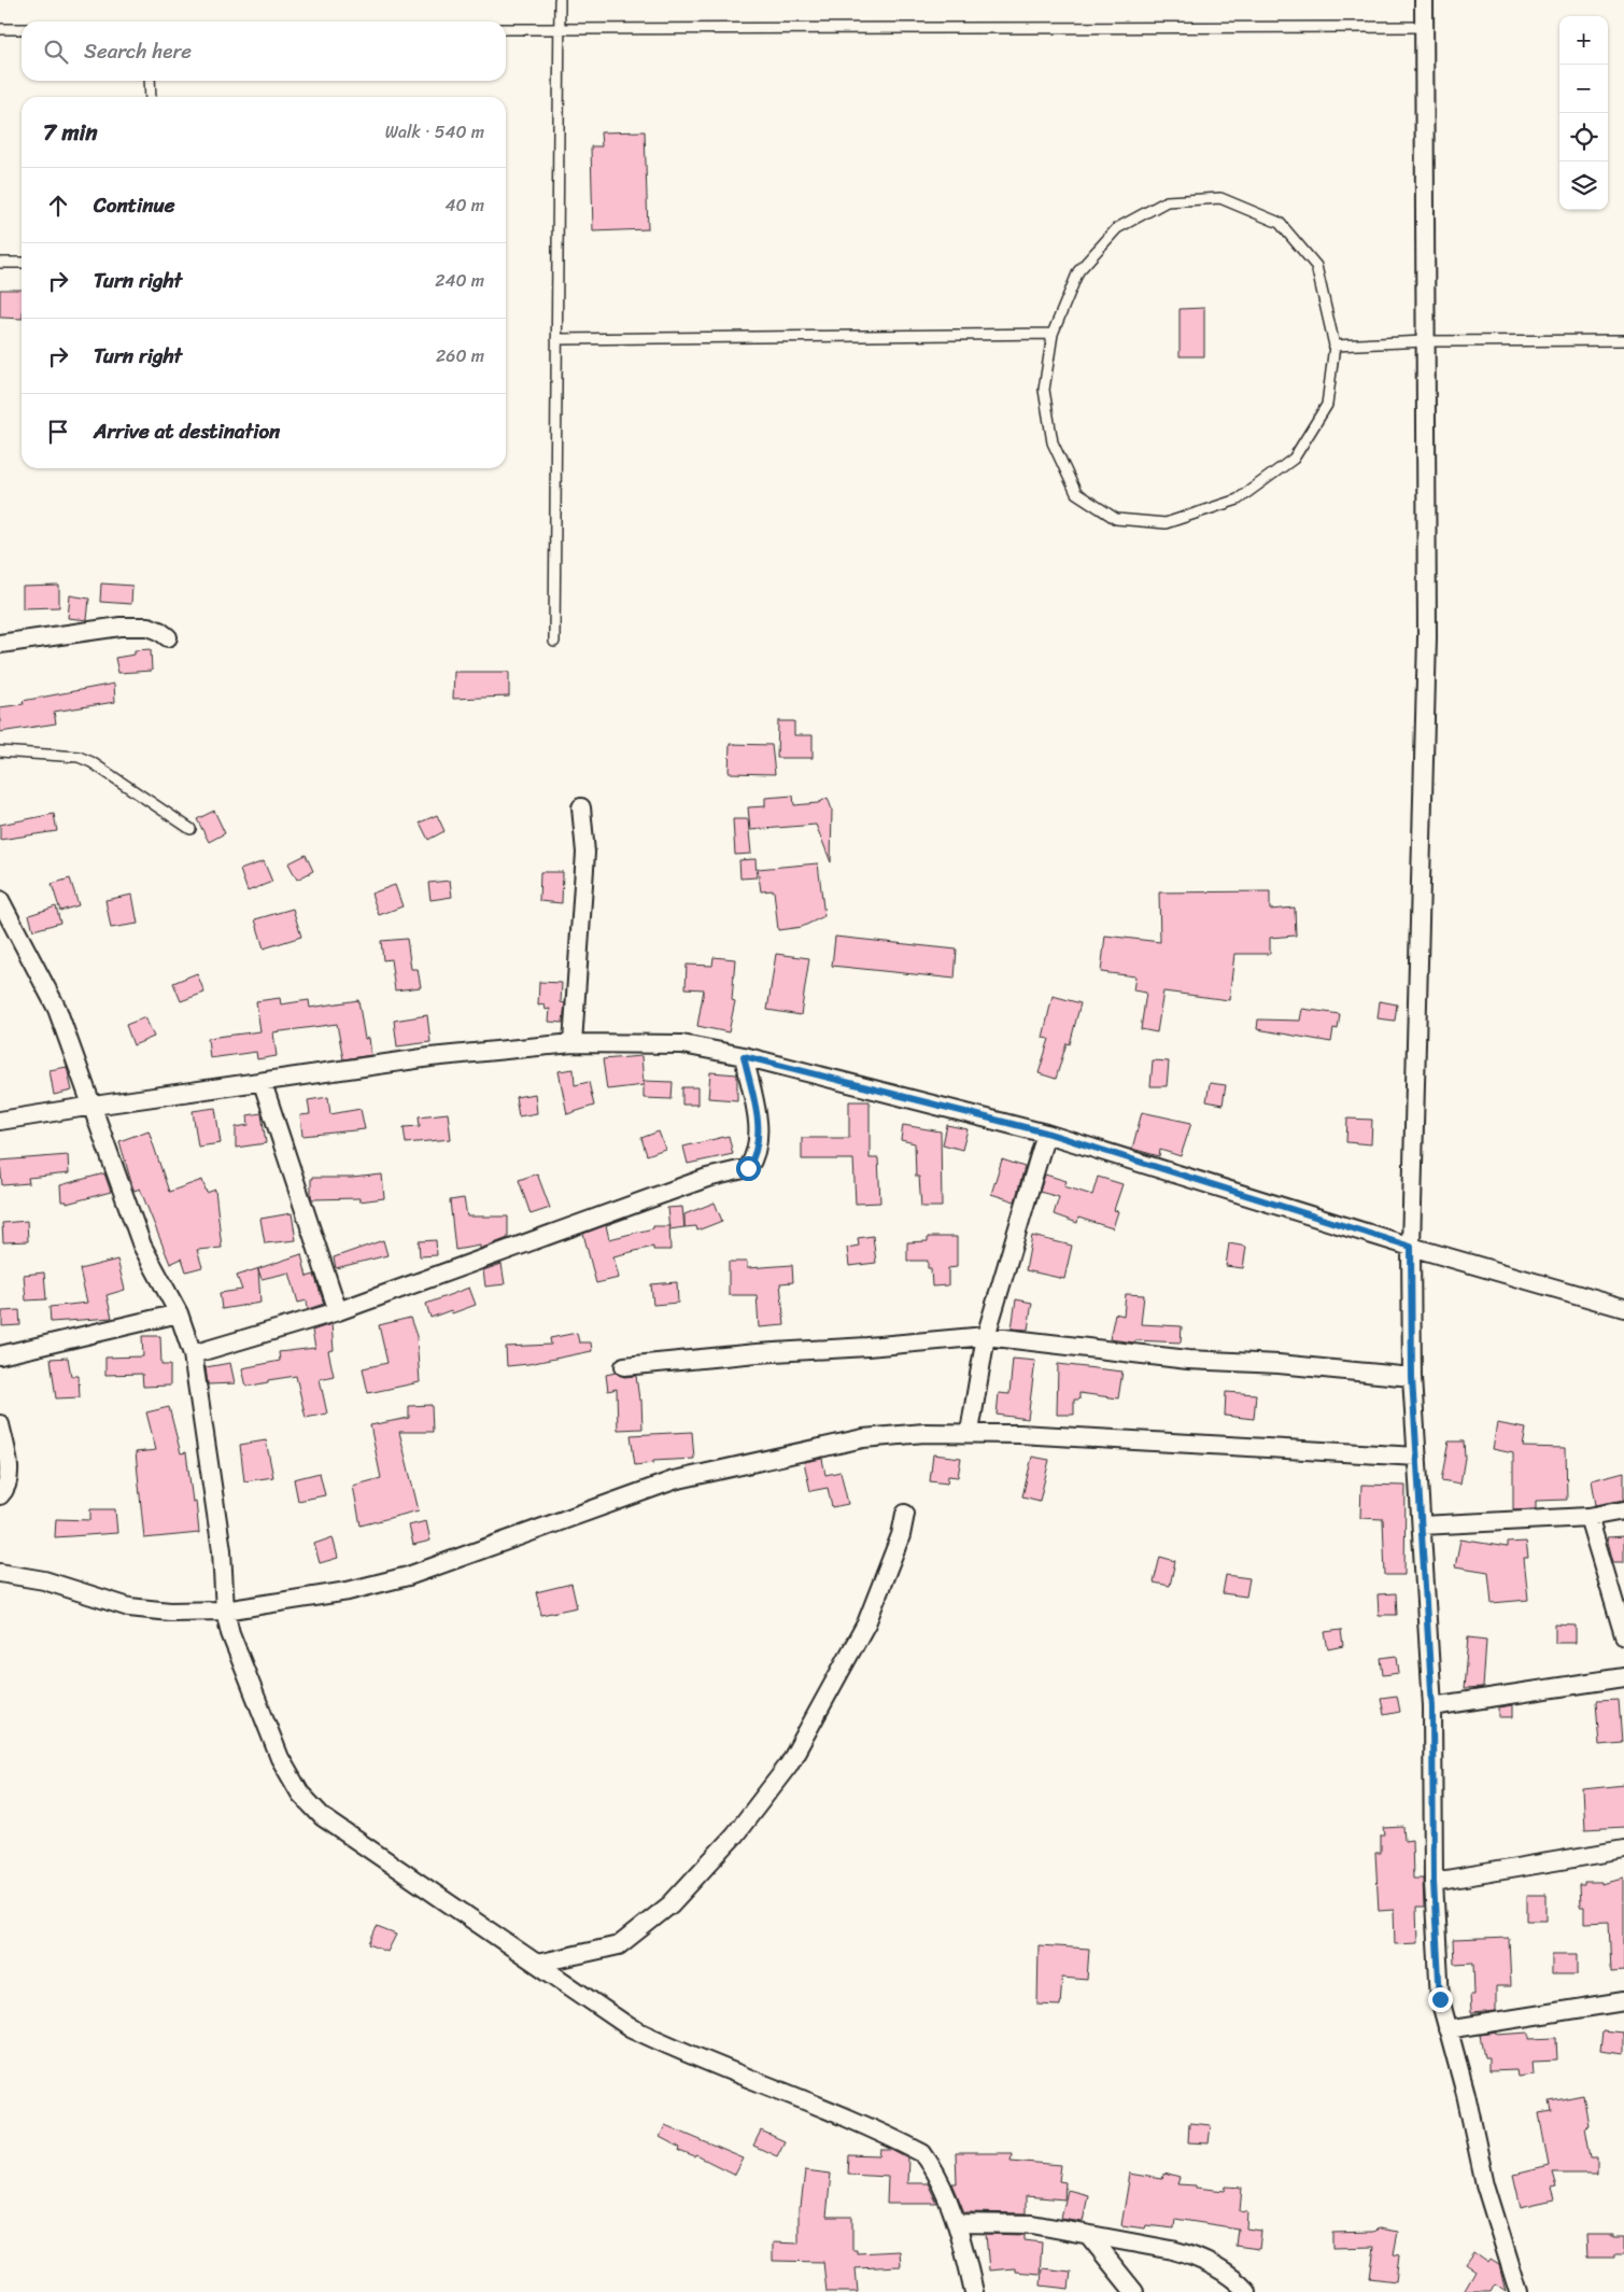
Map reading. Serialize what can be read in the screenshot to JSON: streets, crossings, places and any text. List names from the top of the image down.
{
  "page": {
    "map_buttons": ["+", "−"],
    "search": "Search here",
    "heading": ["7 min", "Walk · 540 m"],
    "list": [
      ["Continue", "40 m"],
      ["Turn right", "240 m"],
      ["Turn right", "260 m"],
      "Arrive at destination"
    ]
  }
}
